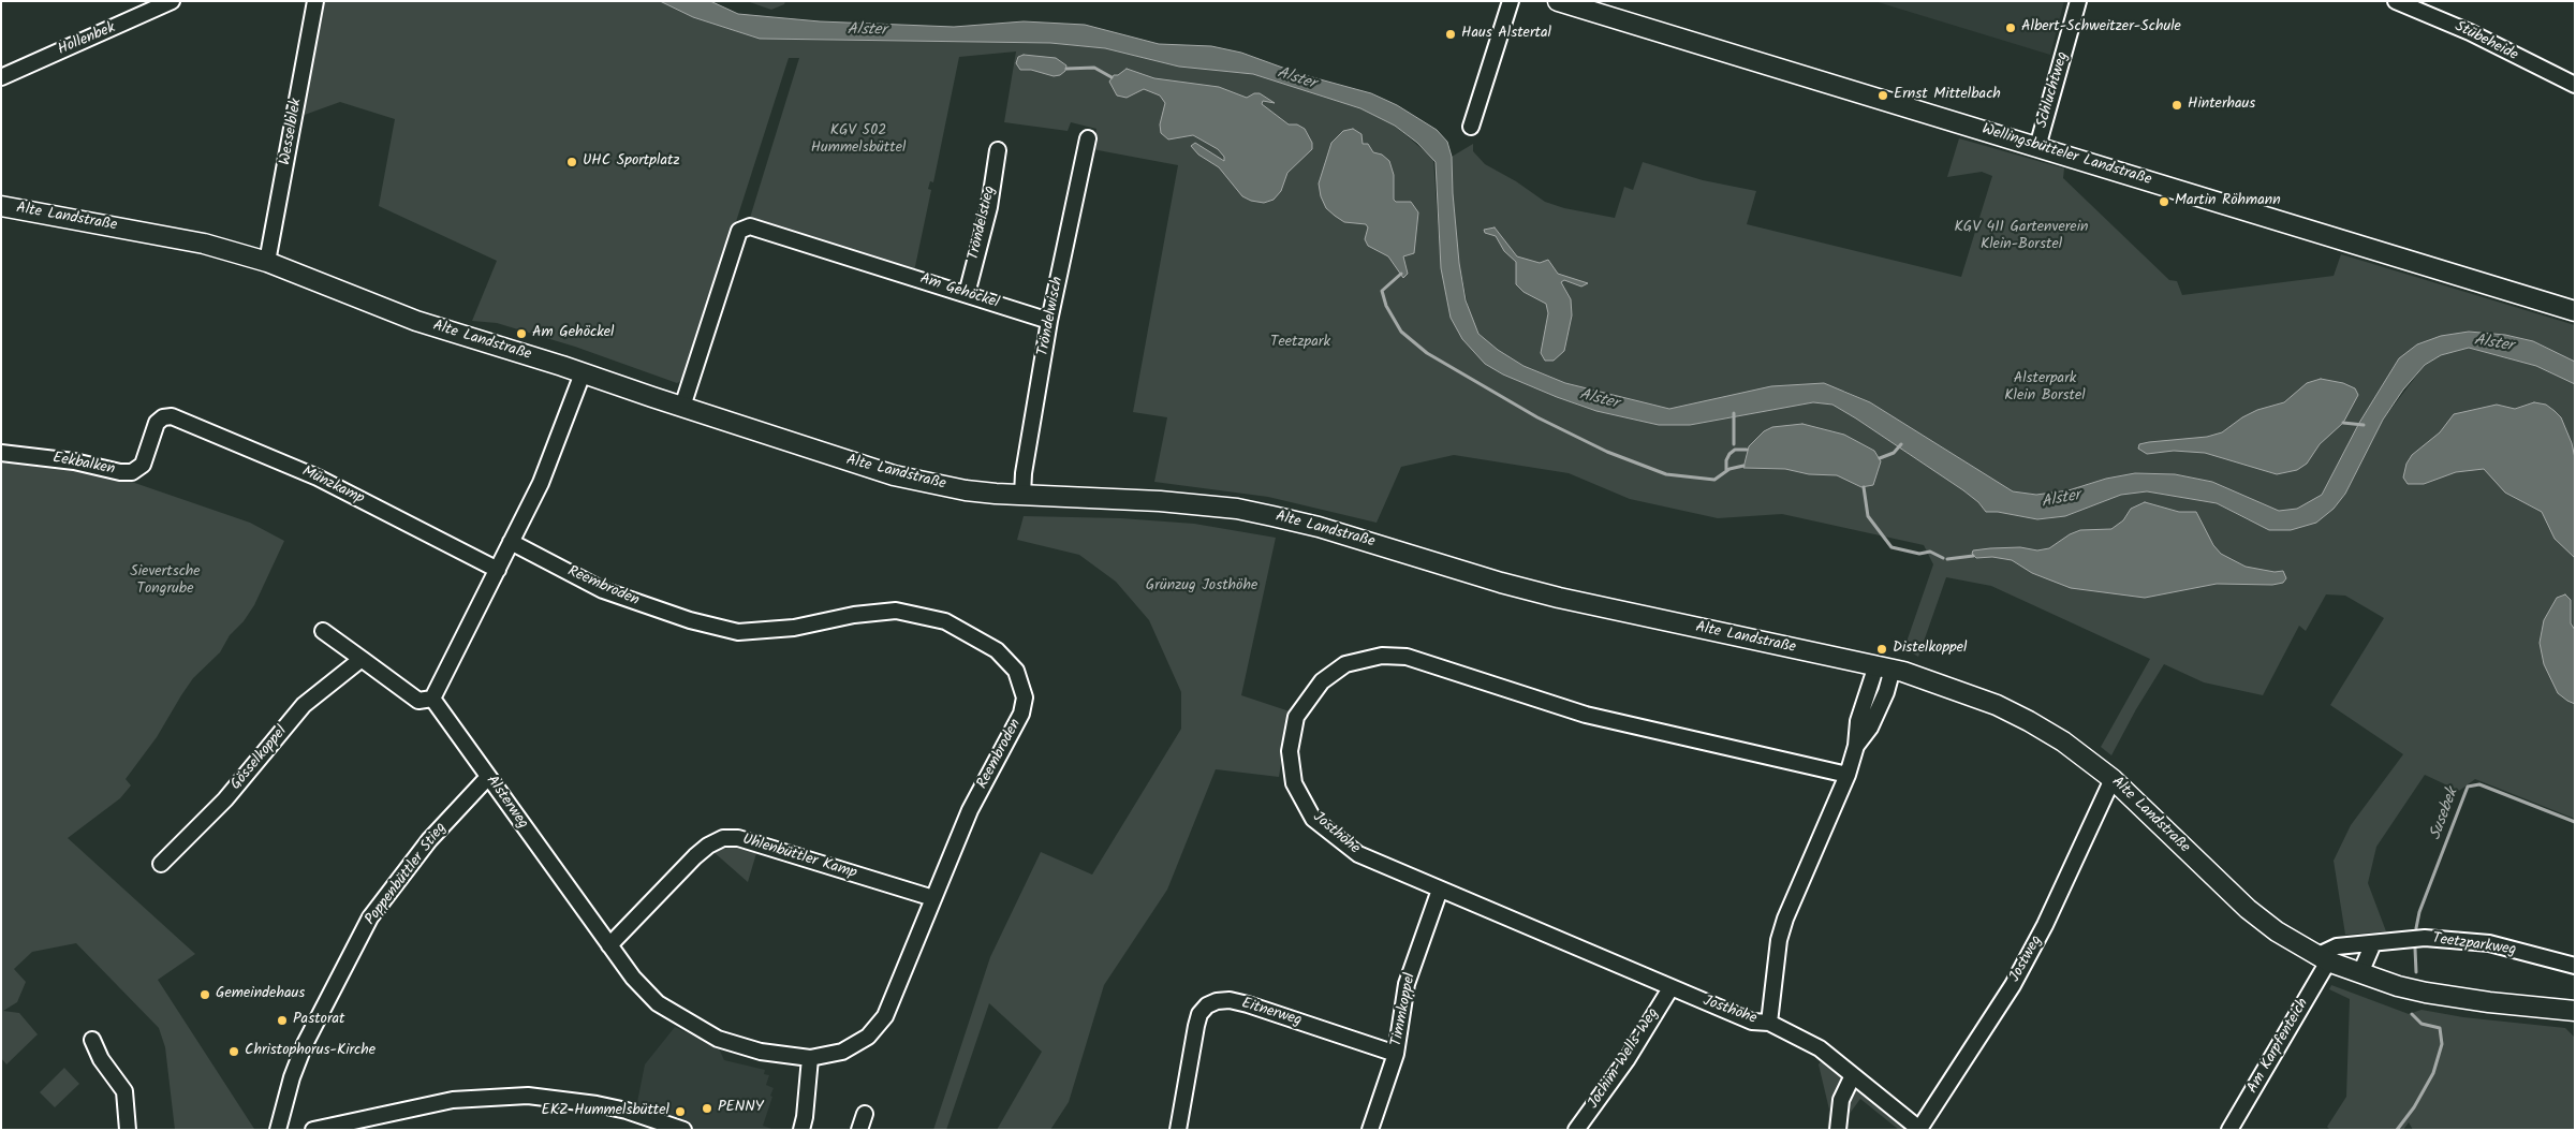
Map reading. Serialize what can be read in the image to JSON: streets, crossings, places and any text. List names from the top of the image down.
{
  "streets": {
    "main road": ["Wellingsbütteler Landstraße", "Alte Landstraße"],
    "street": [
      "Hollenbek",
      "Stübeheide",
      "Schluchtweg",
      "Wesselblek",
      "Tröndelstieg",
      "Am Gehöckel",
      "Tröndelwisch",
      "Eekbalken",
      "Münzkamp",
      "Reembroden",
      "Gösselkoppel",
      "Alsterweg",
      "Josthöhe",
      "Uhlenbüttler Kamp",
      "Poppenbüttler Stieg",
      "Teetzparkweg",
      "Jostweg",
      "Timmkoppel",
      "Eitnerweg",
      "Am Karpfenteich",
      "Jochim-Wells-Weg"
    ]
  },
  "crossings": [
    ["Schluchtweg", "Wellingsbütteler Landstraße"],
    ["Wesselblek", "Alte Landstraße"],
    ["Alte Landstraße", "Am Gehöckel"],
    ["Alte Landstraße", "Tröndelwisch"],
    ["Alte Landstraße", "Teetzparkweg"],
    ["Alte Landstraße", "Jostweg"],
    ["Alte Landstraße", "Am Karpfenteich"],
    ["Tröndelstieg", "Am Gehöckel"],
    ["Am Gehöckel", "Tröndelwisch"],
    ["Eekbalken", "Münzkamp"],
    ["Reembroden", "Alsterweg"],
    ["Reembroden", "Uhlenbüttler Kamp"],
    ["Alsterweg", "Uhlenbüttler Kamp"],
    ["Alsterweg", "Poppenbüttler Stieg"],
    ["Josthöhe", "Jostweg"],
    ["Josthöhe", "Timmkoppel"],
    ["Josthöhe", "Jochim-Wells-Weg"],
    ["Teetzparkweg", "Am Karpfenteich"],
    ["Timmkoppel", "Eitnerweg"]
  ],
  "water": ["Alster", "Susebek"],
  "parks": [
    "KGV 502 Hummelsbüttel",
    "KGV 411 Gartenverein Klein-Borstel",
    "Teetzpark",
    "Alsterpark Klein Borstel",
    "Sievertsche Tongrube",
    "Grünzug Josthöhe"
  ],
  "places": [
    "Albert-Schweitzer-Schule",
    "Haus Alstertal",
    "Ernst Mittelbach",
    "Hinterhaus",
    "UHC Sportplatz",
    "Martin Röhmann",
    "Am Gehöckel",
    "Distelkoppel",
    "Gemeindehaus",
    "Pastorat",
    "Christophorus-Kirche",
    "PENNY",
    "EKZ Hummelsbüttel"
  ]
}
